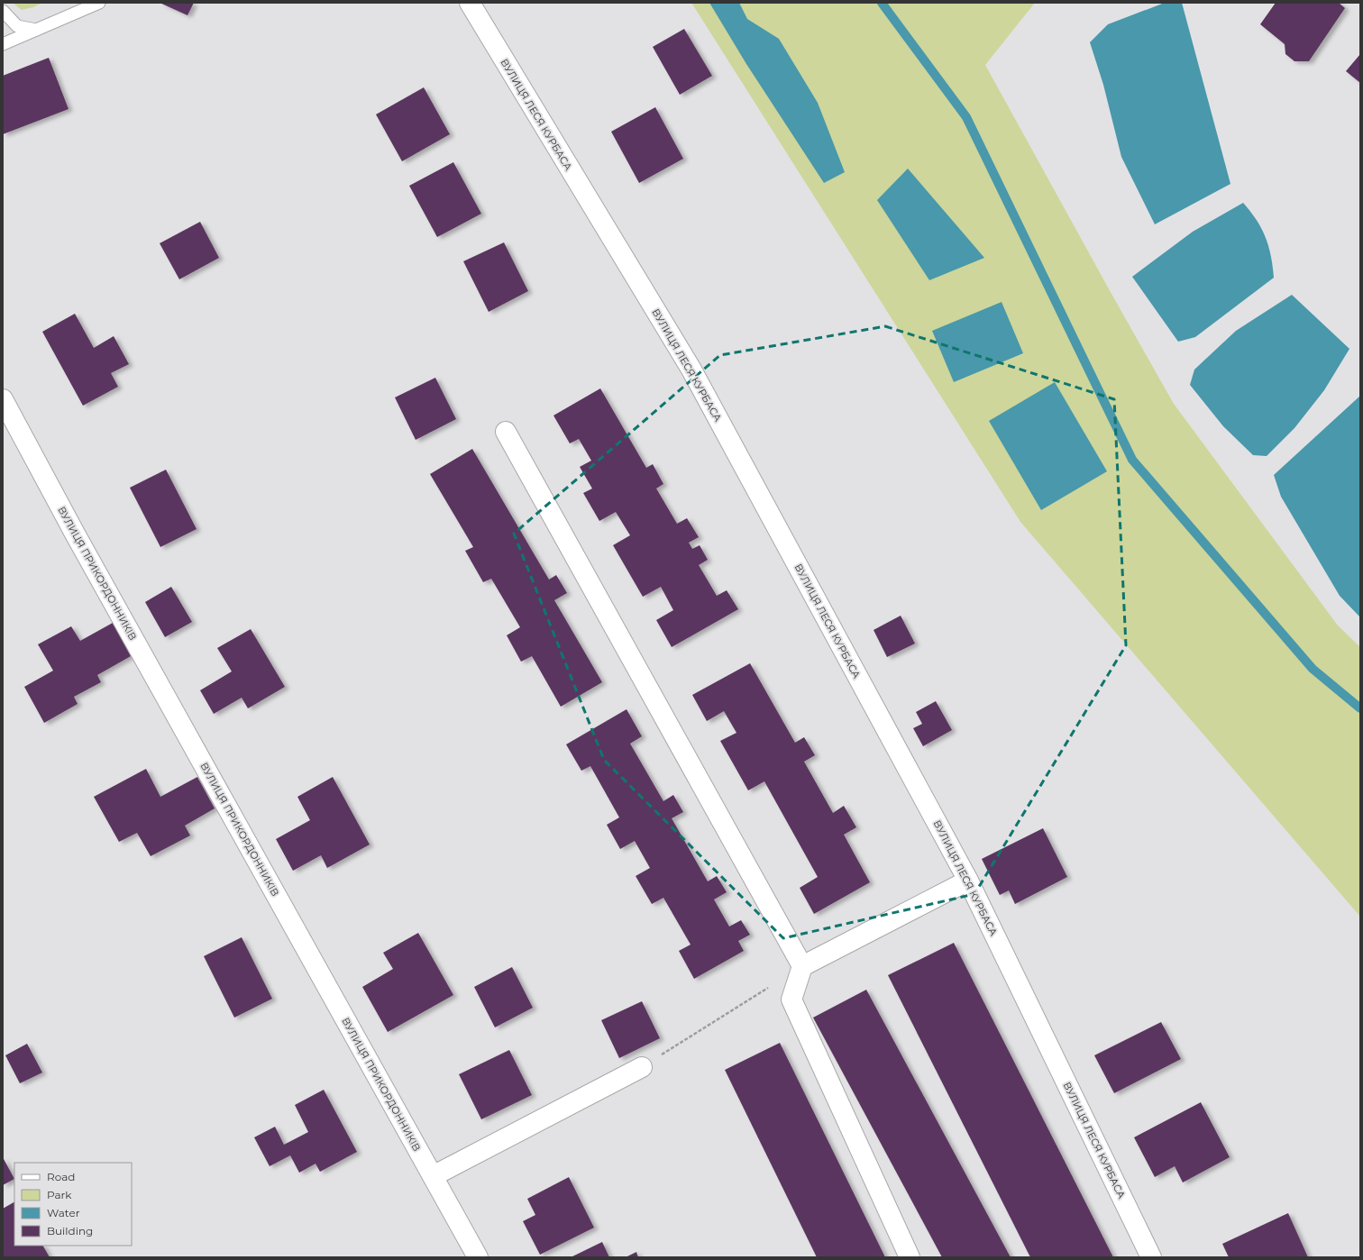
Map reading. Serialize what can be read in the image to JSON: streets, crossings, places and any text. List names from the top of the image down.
{
  "streets": {
    "street": ["ВУЛИЦЯ ЛЕСЯ КУРБАСА", "ВУЛИЦЯ ПРИКОРДОННИКІВ"]
  },
  "legend": [
    "Road",
    "Park",
    "Water",
    "Building"
  ]
}
